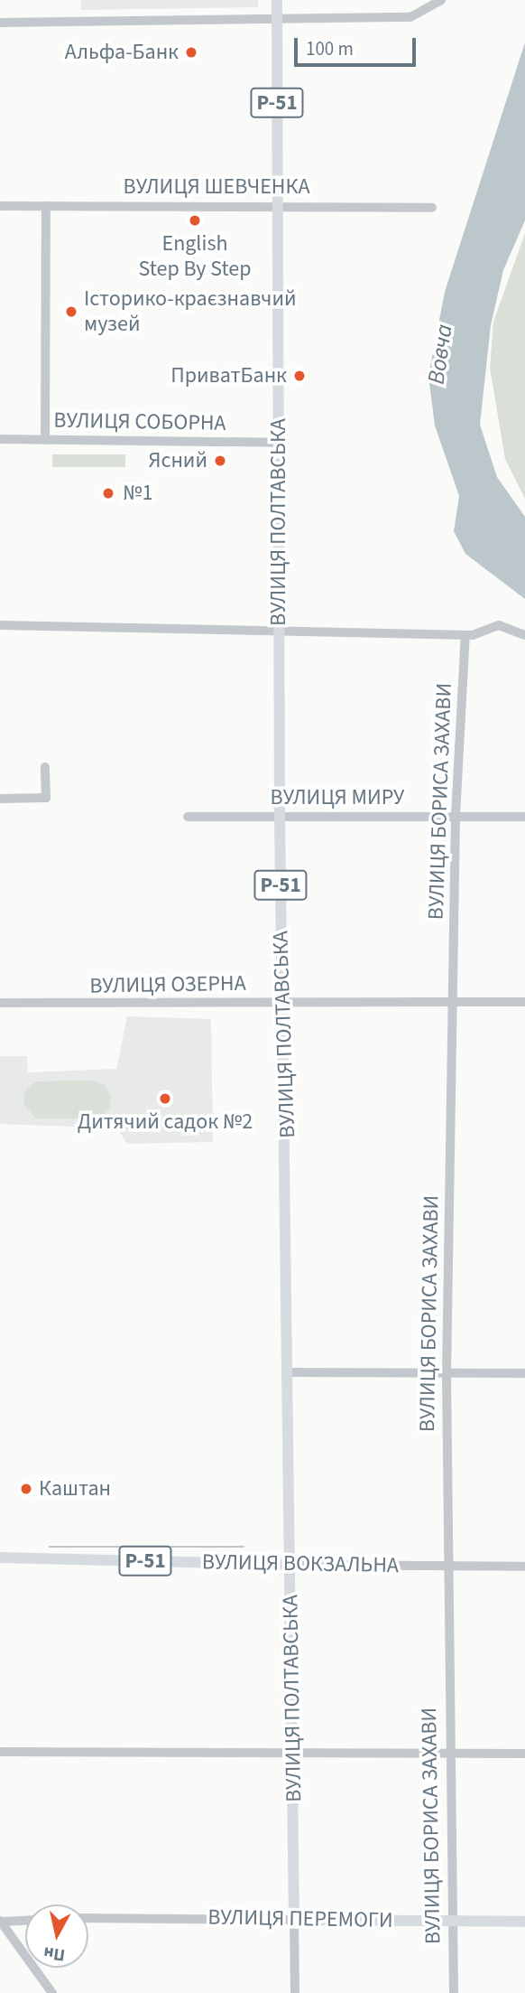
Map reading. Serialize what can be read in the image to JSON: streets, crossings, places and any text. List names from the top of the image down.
{
  "streets": {
    "main road": [
      "Р-51",
      "ВУЛИЦЯ ПОЛТАВСЬКА",
      "ВУЛИЦЯ ВОКЗАЛЬНА",
      "ВУЛИЦЯ ПЕРЕМОГИ"
    ],
    "street": [
      "ВУЛИЦЯ ШЕВЧЕНКА",
      "ВУЛИЦЯ СОБОРНА",
      "ВУЛИЦЯ МИРУ",
      "ВУЛИЦЯ БОРИСА ЗАХАВИ",
      "ВУЛИЦЯ ОЗЕРНА"
    ]
  },
  "crossings": [
    ["ВУЛИЦЯ ШЕВЧЕНКА", "ВУЛИЦЯ ПОЛТАВСЬКА"],
    ["ВУЛИЦЯ СОБОРНА", "ВУЛИЦЯ ПОЛТАВСЬКА"],
    ["ВУЛИЦЯ ПОЛТАВСЬКА", "ВУЛИЦЯ МИРУ"],
    ["ВУЛИЦЯ ПОЛТАВСЬКА", "ВУЛИЦЯ ОЗЕРНА"],
    ["ВУЛИЦЯ ПОЛТАВСЬКА", "ВУЛИЦЯ ВОКЗАЛЬНА"],
    ["ВУЛИЦЯ ПОЛТАВСЬКА", "ВУЛИЦЯ ПЕРЕМОГИ"],
    ["ВУЛИЦЯ МИРУ", "ВУЛИЦЯ БОРИСА ЗАХАВИ"],
    ["ВУЛИЦЯ БОРИСА ЗАХАВИ", "ВУЛИЦЯ ОЗЕРНА"],
    ["ВУЛИЦЯ БОРИСА ЗАХАВИ", "ВУЛИЦЯ ВОКЗАЛЬНА"],
    ["ВУЛИЦЯ БОРИСА ЗАХАВИ", "ВУЛИЦЯ ПЕРЕМОГИ"]
  ],
  "water": ["Вовча"],
  "places": [
    "Альфа-Банк",
    "English Step By Step",
    "Історико-краєзнавчий музей",
    "ПриватБанк",
    "Ясний",
    "№1",
    "Дитячий садок №2",
    "Каштан"
  ],
  "scale_bar": "100 m",
  "north": "bottom"
}
